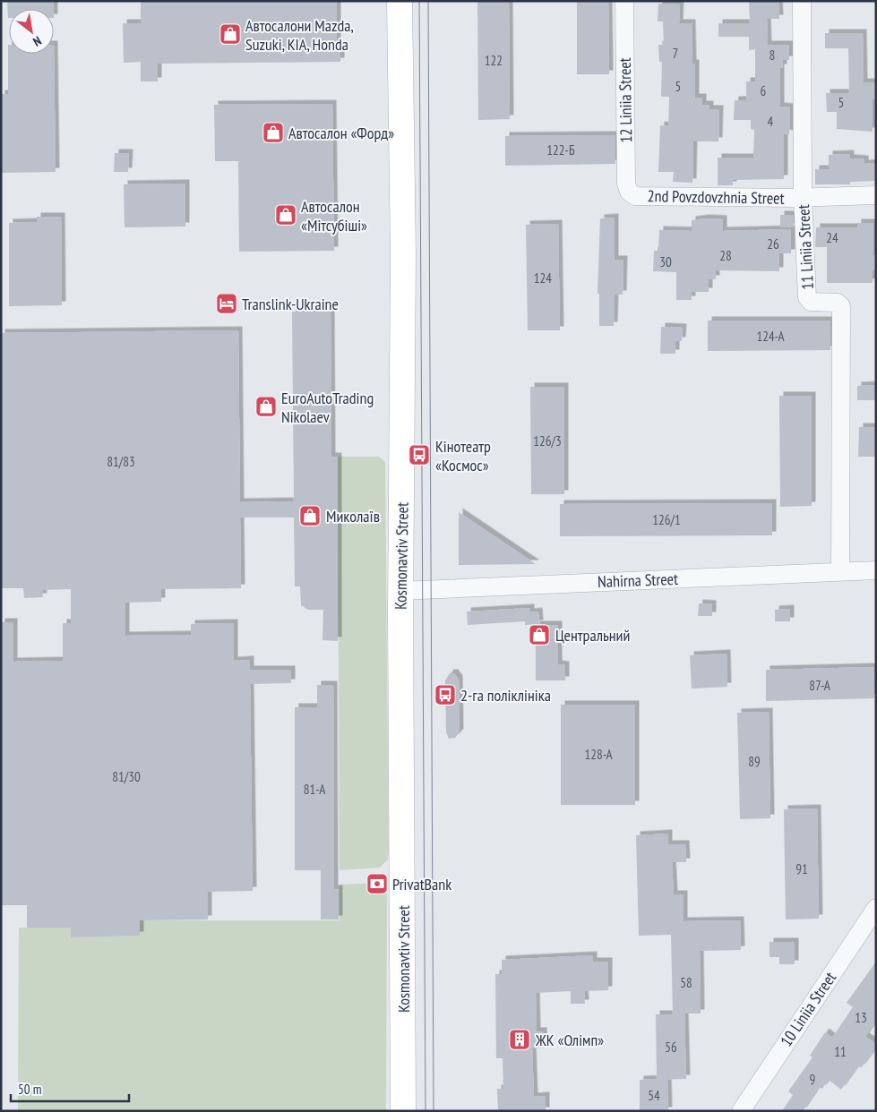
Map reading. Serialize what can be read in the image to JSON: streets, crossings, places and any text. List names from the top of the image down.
{
  "streets": {
    "main road": ["Kosmonavtiv Street"],
    "street": [
      "12 Liniia Street",
      "2nd Povzdovzhnia Street",
      "11 Liniia Street",
      "Nahirna Street",
      "10 Liniia Street"
    ]
  },
  "crossings": [
    ["12 Liniia Street", "2nd Povzdovzhnia Street"],
    ["2nd Povzdovzhnia Street", "11 Liniia Street"],
    ["11 Liniia Street", "Nahirna Street"],
    ["Kosmonavtiv Street", "Nahirna Street"]
  ],
  "places": {
    "shop": [
      "Автосалони Mazda, Suzuki, KIA, Honda",
      "Автосалон «Форд»",
      "Автосалон «Мітсубіші»",
      "EuroAutoTrading Nikolaev",
      "Миколаїв",
      "Центральний"
    ],
    "hotel": ["Translink-Ukraine"],
    "bus stop": ["Кінотеатр «Космос»", "2-га поліклініка"],
    "bank": ["PrivatBank"],
    "building": ["ЖК «Олімп»"]
  },
  "house_numbers": [
    "7",
    "8",
    "122",
    "5",
    "6",
    "5",
    "4",
    "122-Б",
    "24",
    "26",
    "28",
    "30",
    "124",
    "124-А",
    "126/3",
    "81/83",
    "126/1",
    "87-А",
    "128-А",
    "89",
    "81/30",
    "81-А",
    "91",
    "58",
    "13",
    "56",
    "11",
    "9",
    "54"
  ],
  "scale_bar": "50 m",
  "north": "bottom right"
}
